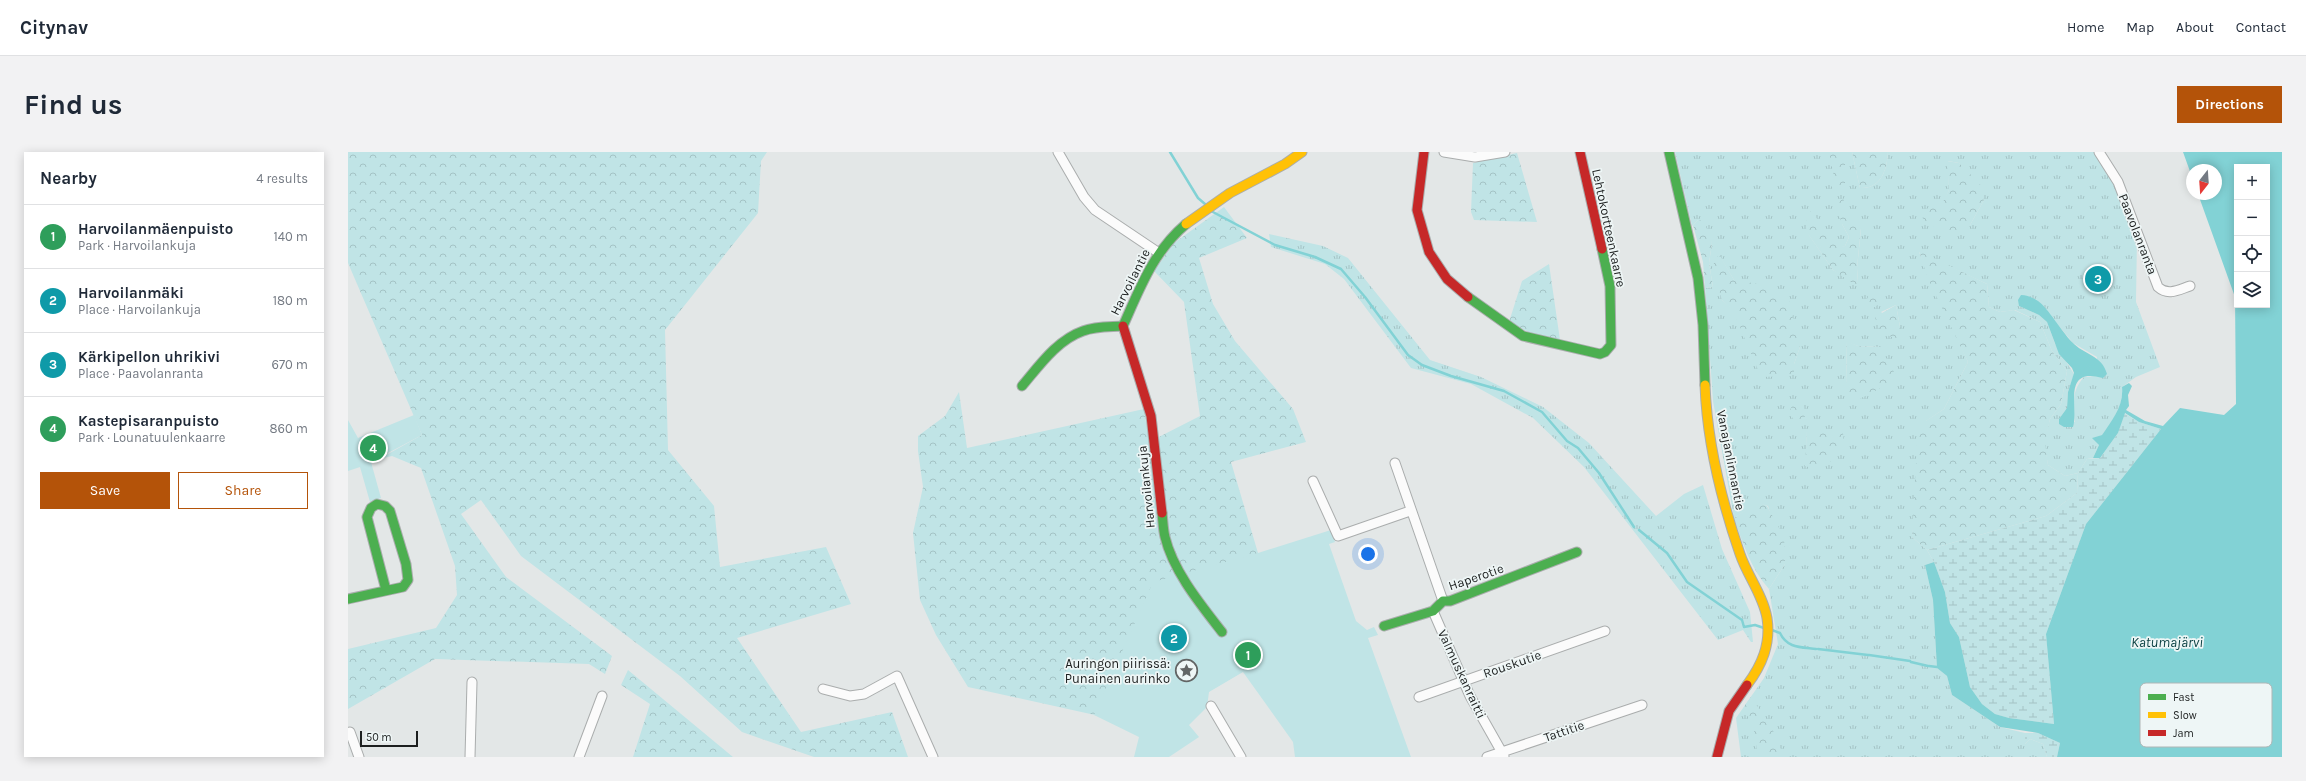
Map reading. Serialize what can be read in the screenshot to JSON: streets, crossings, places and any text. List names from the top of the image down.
{
  "streets": {
    "street": [
      "Lehtokortteenkaarre",
      "Paavolanranta",
      "Harvoilantie",
      "Vanajanlinnantie",
      "Harvoilankuja",
      "Haperotie",
      "Rouskutie",
      "Valmuskanraitti",
      "Tattitie"
    ]
  },
  "crossings": [
    ["Harvoilantie", "Harvoilankuja"],
    ["Haperotie", "Valmuskanraitti"],
    ["Rouskutie", "Valmuskanraitti"],
    ["Valmuskanraitti", "Tattitie"]
  ],
  "water": ["Katumajärvi"],
  "places": {
    "place": ["Auringon piirissä: Punainen aurinko"]
  },
  "legend": ["Fast", "Slow", "Jam"],
  "scale_bar": "50 m",
  "north": "bottom",
  "page": {
    "header": "Citynav",
    "nav": [
      "Home",
      "Map",
      "About",
      "Contact"
    ],
    "buttons": [
      "Directions",
      ["Save", "Share"]
    ],
    "title": "Find us",
    "heading": ["Nearby", "4 results"],
    "map_buttons": ["+", "−"],
    "list": [
      {
        "mark": "1",
        "name": "Harvoilanmäenpuisto",
        "note": "Park · Harvoilankuja",
        "value": "140 m"
      },
      {
        "mark": "2",
        "name": "Harvoilanmäki",
        "note": "Place · Harvoilankuja",
        "value": "180 m"
      },
      {
        "mark": "3",
        "name": "Kärkipellon uhrikivi",
        "note": "Place · Paavolanranta",
        "value": "670 m"
      },
      {
        "mark": "4",
        "name": "Kastepisaranpuisto",
        "note": "Park · Lounatuulenkaarre",
        "value": "860 m"
      }
    ],
    "pins": [
      "3",
      "4",
      "2",
      "1"
    ],
    "scale": "50 m"
  }
}
